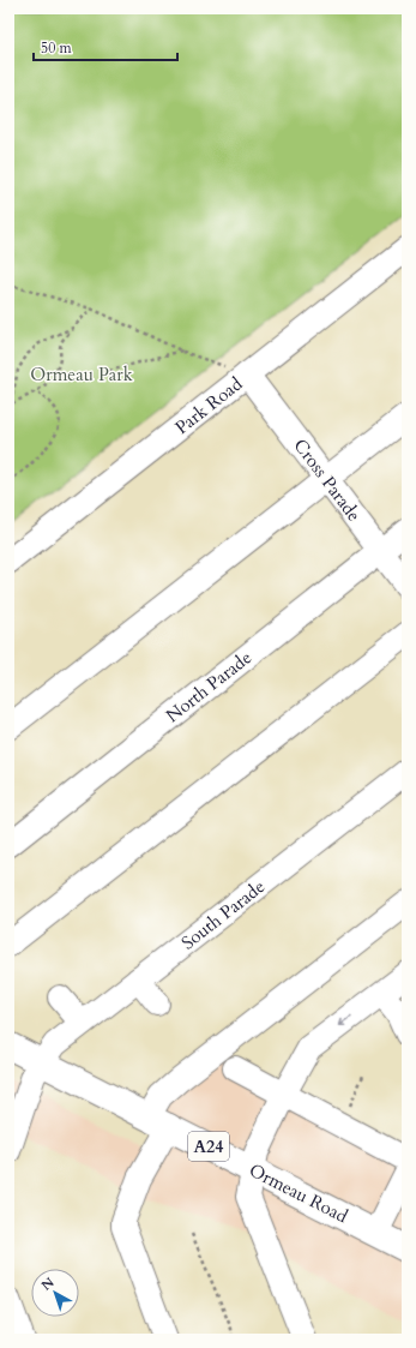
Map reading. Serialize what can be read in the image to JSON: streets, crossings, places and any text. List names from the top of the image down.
{
  "streets": {
    "main road": ["A24", "Ormeau Road"],
    "street": [
      "Park Road",
      "Cross Parade",
      "North Parade",
      "South Parade"
    ]
  },
  "crossings": [
    ["Park Road", "Cross Parade"],
    ["Cross Parade", "North Parade"],
    ["South Parade", "Ormeau Road"]
  ],
  "parks": ["Ormeau Park"],
  "scale_bar": "50 m",
  "north": "top left"
}
